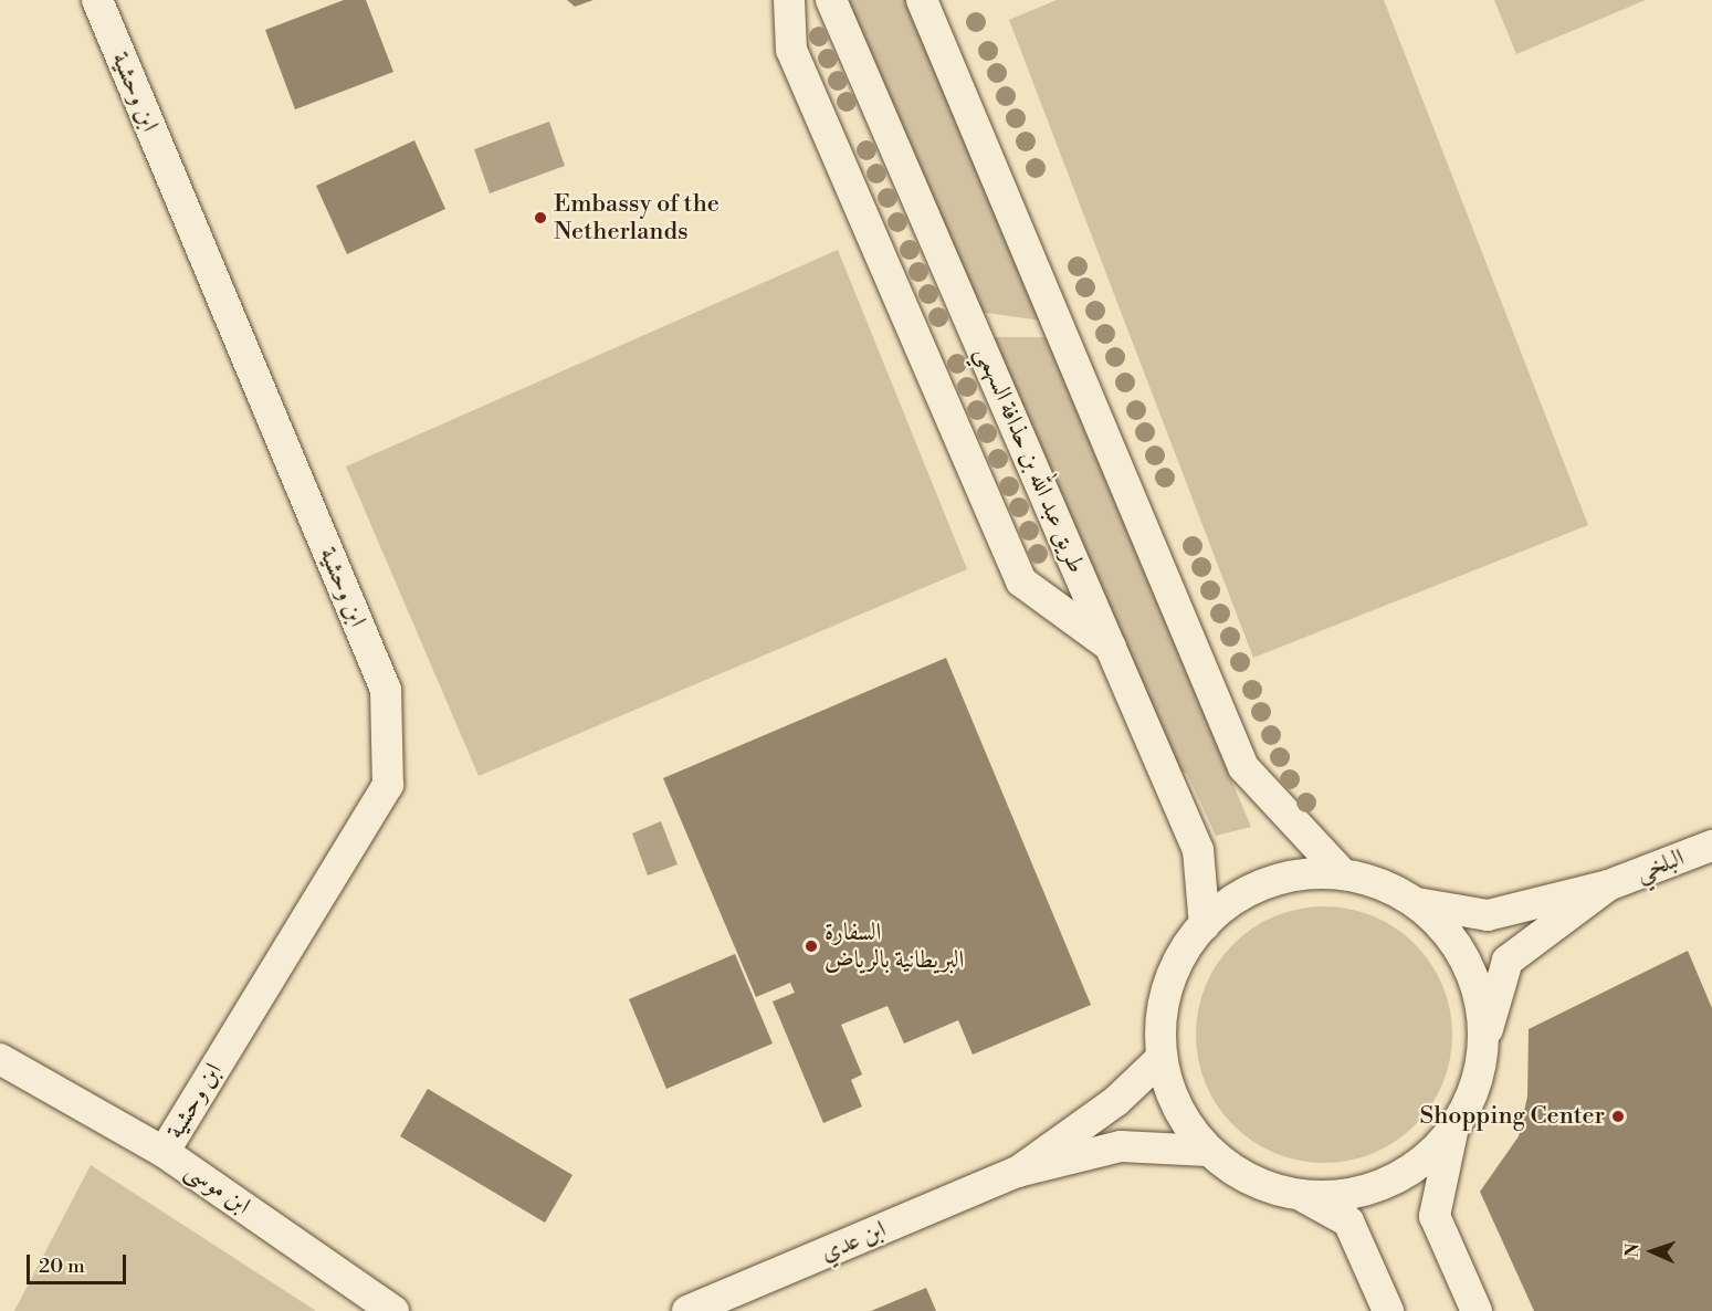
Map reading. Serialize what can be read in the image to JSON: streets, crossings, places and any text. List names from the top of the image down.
{
  "streets": {
    "street": [
      "ابن وحشية",
      "طريق عبد الله بن حذافة السهمي",
      "البلخي",
      "ابن موسى",
      "ابن عدي"
    ]
  },
  "crossings": [
    ["ابن وحشية", "ابن موسى"]
  ],
  "places": ["Embassy of the Netherlands", "السفارة البريطانية بالرياض", "Shopping Center"],
  "scale_bar": "20 m",
  "north": "left"
}
